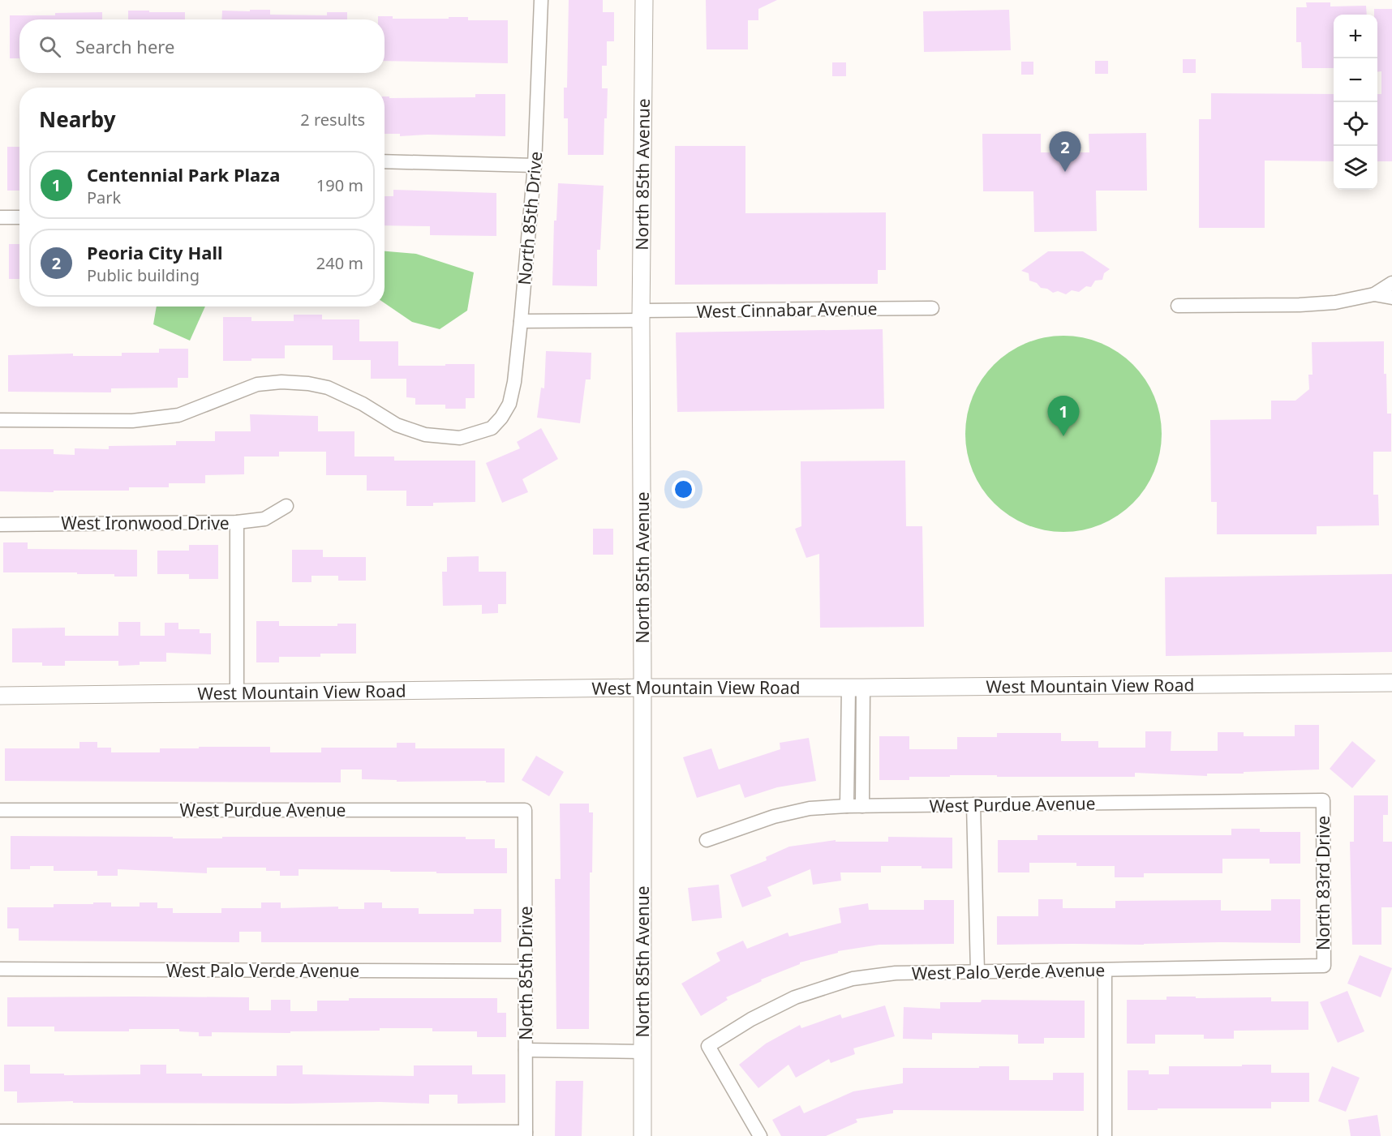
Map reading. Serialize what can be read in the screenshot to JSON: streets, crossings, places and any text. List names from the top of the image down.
{
  "streets": {
    "street": [
      "North 85th Avenue",
      "North 85th Drive",
      "West Cinnabar Avenue",
      "West Ironwood Drive",
      "West Mountain View Road",
      "West Purdue Avenue",
      "North 83rd Drive",
      "West Palo Verde Avenue"
    ]
  },
  "crossings": [
    ["North 85th Avenue", "West Cinnabar Avenue"],
    ["North 85th Avenue", "West Mountain View Road"],
    ["North 85th Drive", "West Cinnabar Avenue"],
    ["North 85th Drive", "West Purdue Avenue"],
    ["North 85th Drive", "West Palo Verde Avenue"],
    ["West Purdue Avenue", "North 83rd Drive"],
    ["North 83rd Drive", "West Palo Verde Avenue"]
  ],
  "page": {
    "map_buttons": ["+", "−"],
    "search": "Search here",
    "heading": ["Nearby", "2 results"],
    "pins": ["2", "1"],
    "list": [
      {
        "mark": "1",
        "name": "Centennial Park Plaza",
        "note": "Park",
        "value": "190 m"
      },
      {
        "mark": "2",
        "name": "Peoria City Hall",
        "note": "Public building",
        "value": "240 m"
      }
    ]
  }
}
